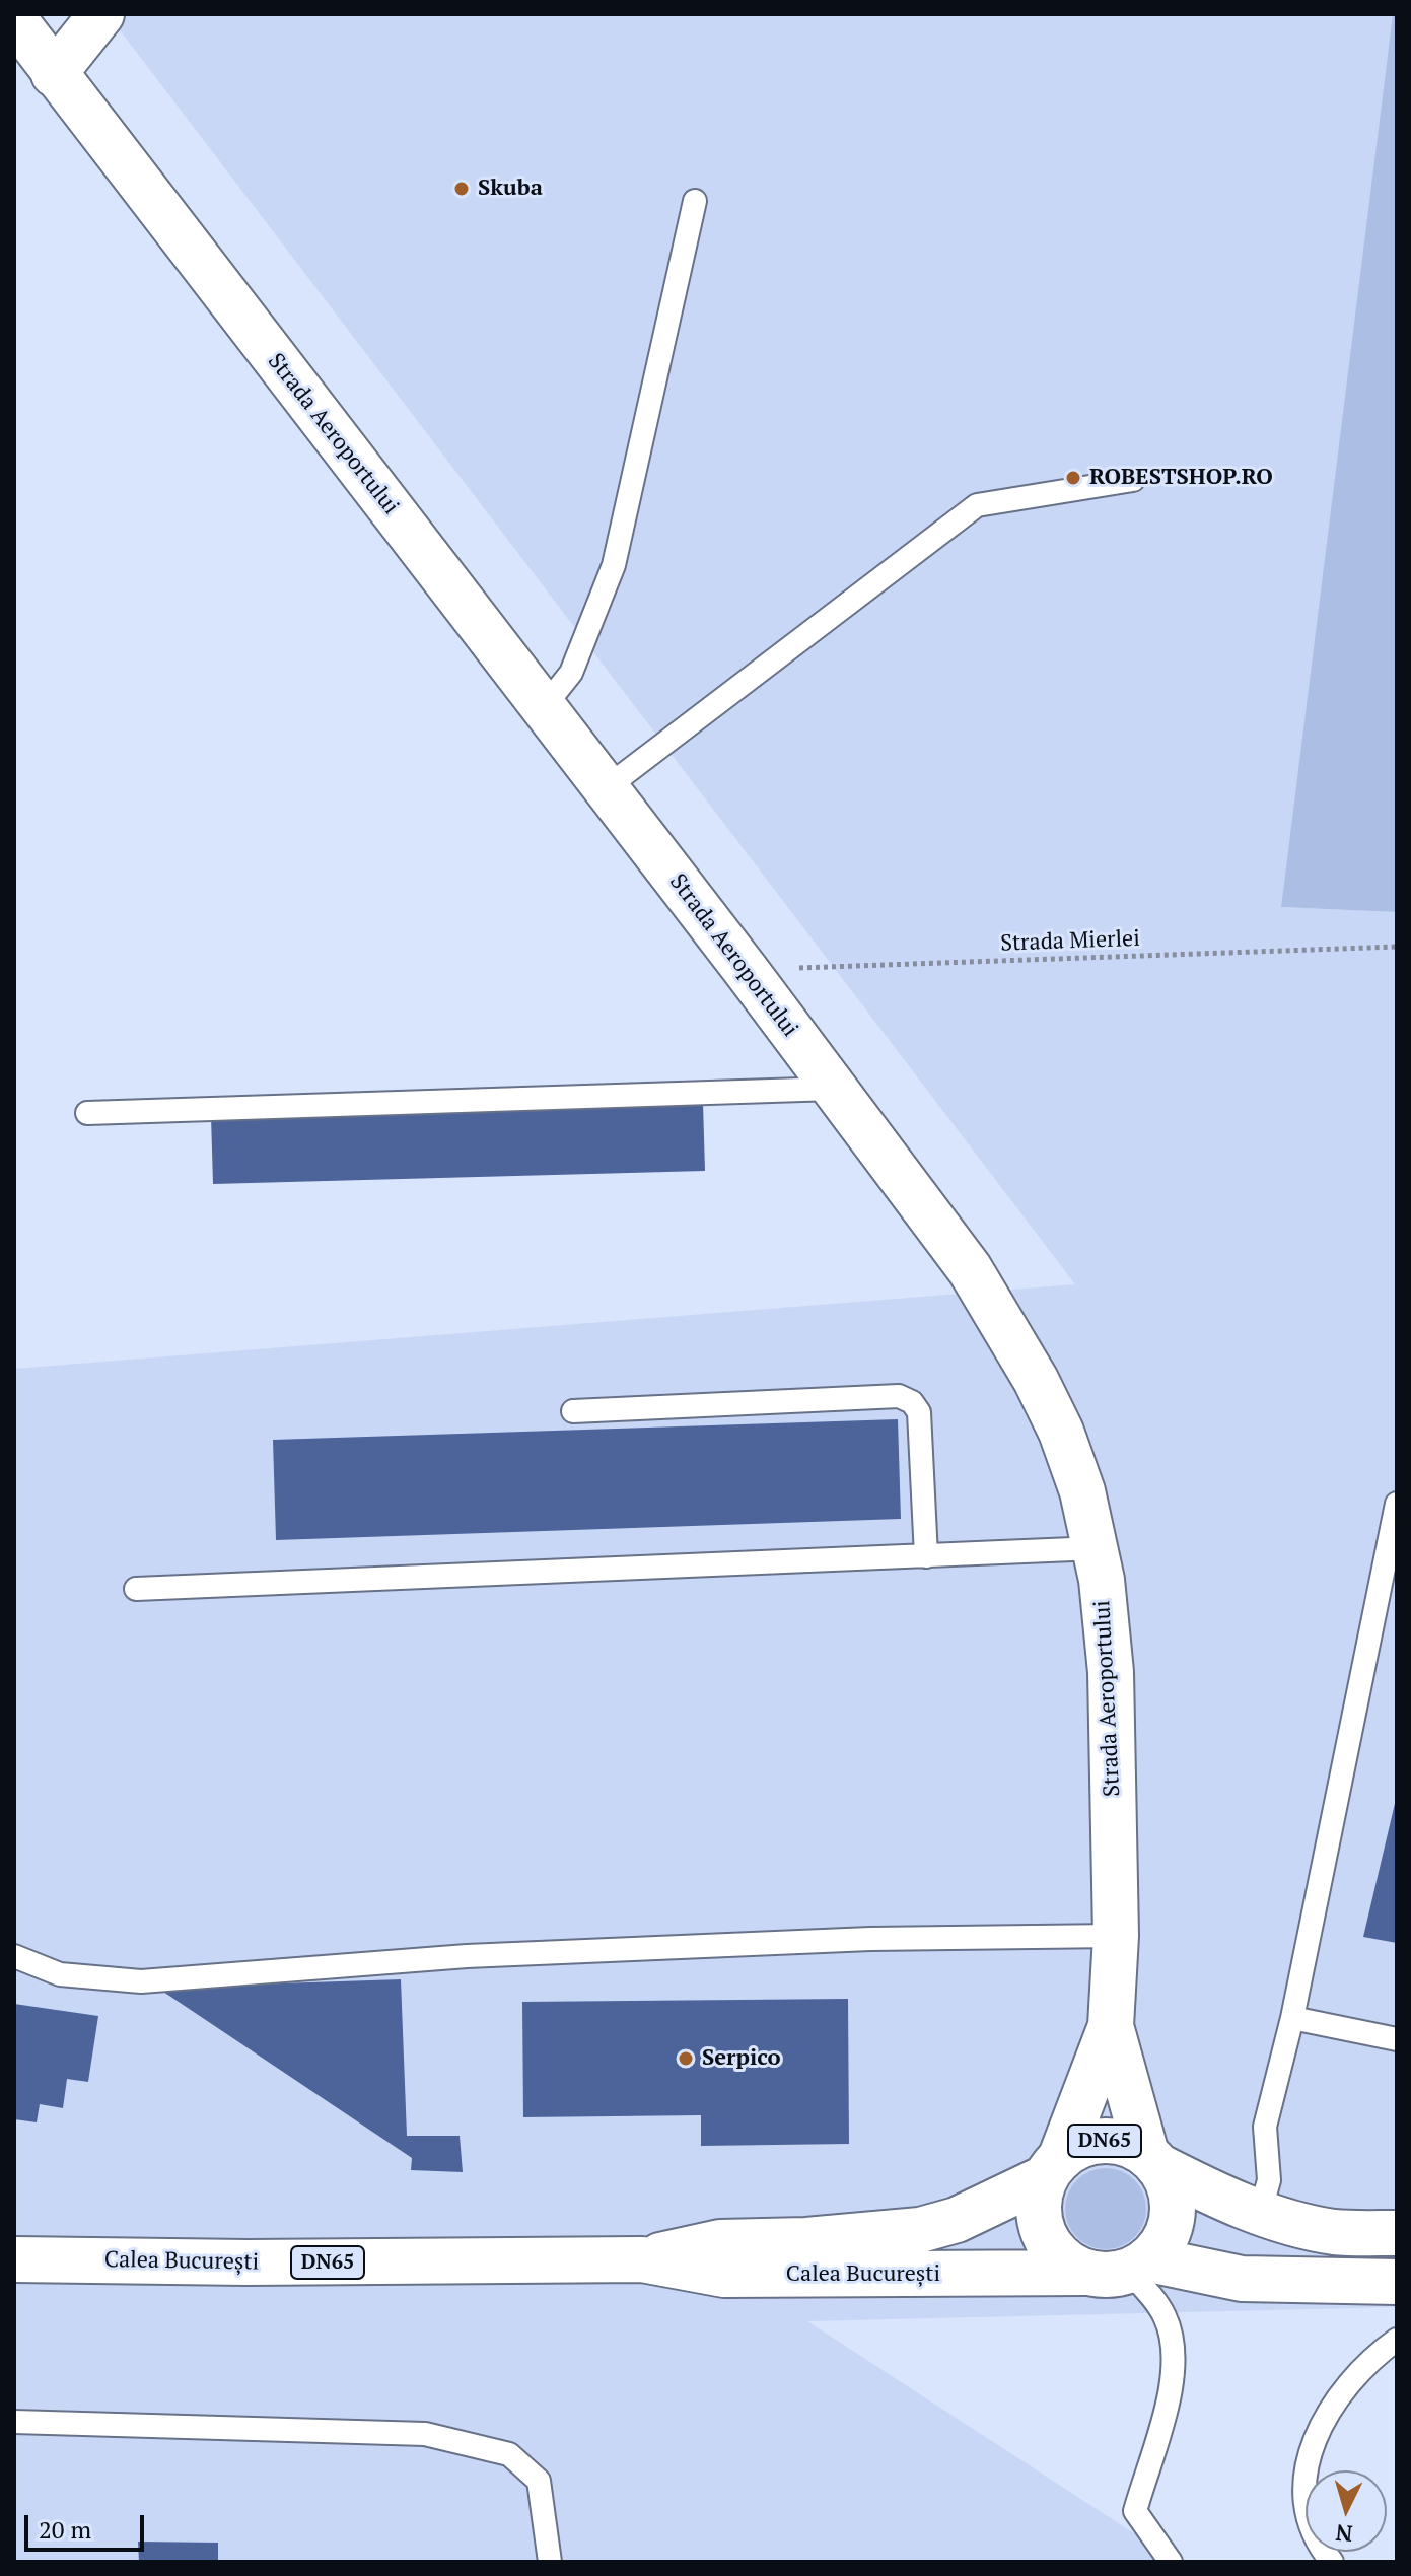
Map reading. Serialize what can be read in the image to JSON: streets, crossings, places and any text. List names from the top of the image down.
{
  "streets": {
    "main road": ["Strada Aeroportului", "DN65", "Calea București"],
    "path": ["Strada Mierlei"]
  },
  "crossings": [
    ["Strada Aeroportului", "Strada Mierlei"],
    ["Strada Aeroportului", "DN65"],
    ["Strada Aeroportului", "Calea București"],
    ["DN65", "Calea București"]
  ],
  "places": ["Skuba", "ROBESTSHOP.RO", "Serpico"],
  "scale_bar": "20 m",
  "north": "bottom"
}
